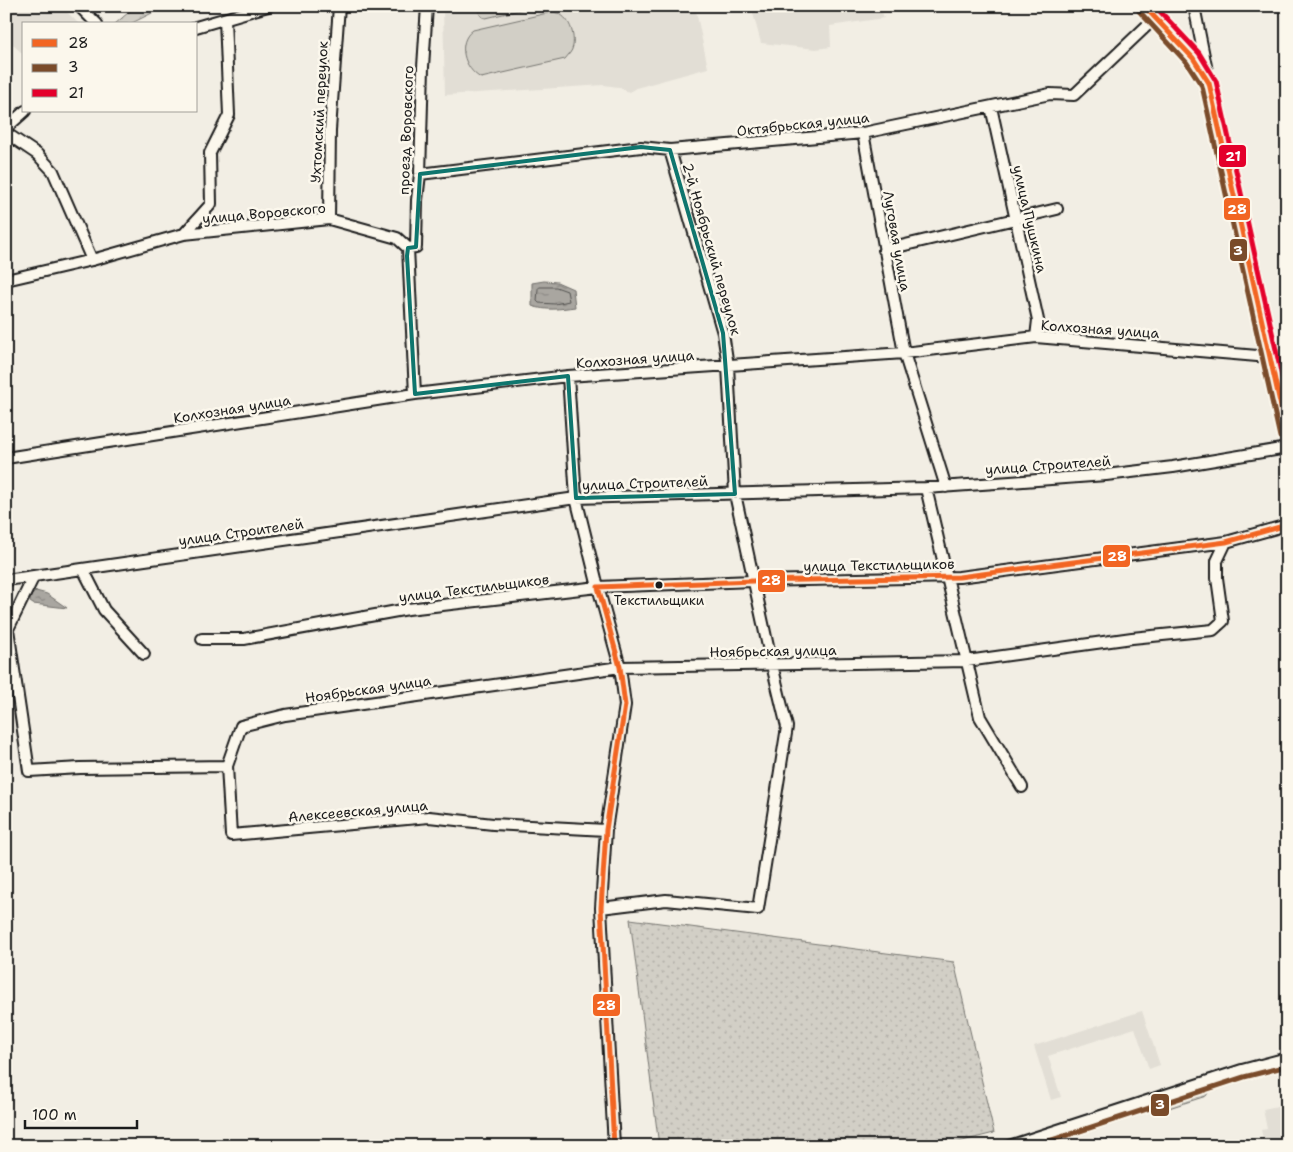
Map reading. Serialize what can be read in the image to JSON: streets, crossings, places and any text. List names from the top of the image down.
{
  "streets": {
    "street": [
      "Ухтомский переулок",
      "Октябрьская улица",
      "проезд Воровского",
      "улица Воровского",
      "улица Пушкина",
      "Луговая улица",
      "2-й Ноябрьский переулок",
      "Колхозная улица",
      "улица Строителей",
      "улица Текстильщиков",
      "Ноябрьская улица",
      "Алексеевская улица"
    ]
  },
  "crossings": [
    ["Ухтомский переулок", "улица Воровского"],
    ["Октябрьская улица", "проезд Воровского"],
    ["Октябрьская улица", "улица Пушкина"],
    ["Октябрьская улица", "Луговая улица"],
    ["Октябрьская улица", "2-й Ноябрьский переулок"],
    ["проезд Воровского", "улица Воровского"],
    ["улица Пушкина", "Колхозная улица"],
    ["Луговая улица", "Колхозная улица"],
    ["Луговая улица", "улица Строителей"],
    ["2-й Ноябрьский переулок", "Колхозная улица"],
    ["2-й Ноябрьский переулок", "улица Строителей"],
    ["2-й Ноябрьский переулок", "улица Текстильщиков"],
    ["2-й Ноябрьский переулок", "Ноябрьская улица"],
    ["улица Текстильщиков", "Ноябрьская улица"],
    ["Ноябрьская улица", "Алексеевская улица"]
  ],
  "places": ["Текстильщики"],
  "lines": ["transit line 28", "transit line 21", "transit line 3"],
  "legend": ["28", "3", "21"],
  "scale_bar": "100 m"
}
